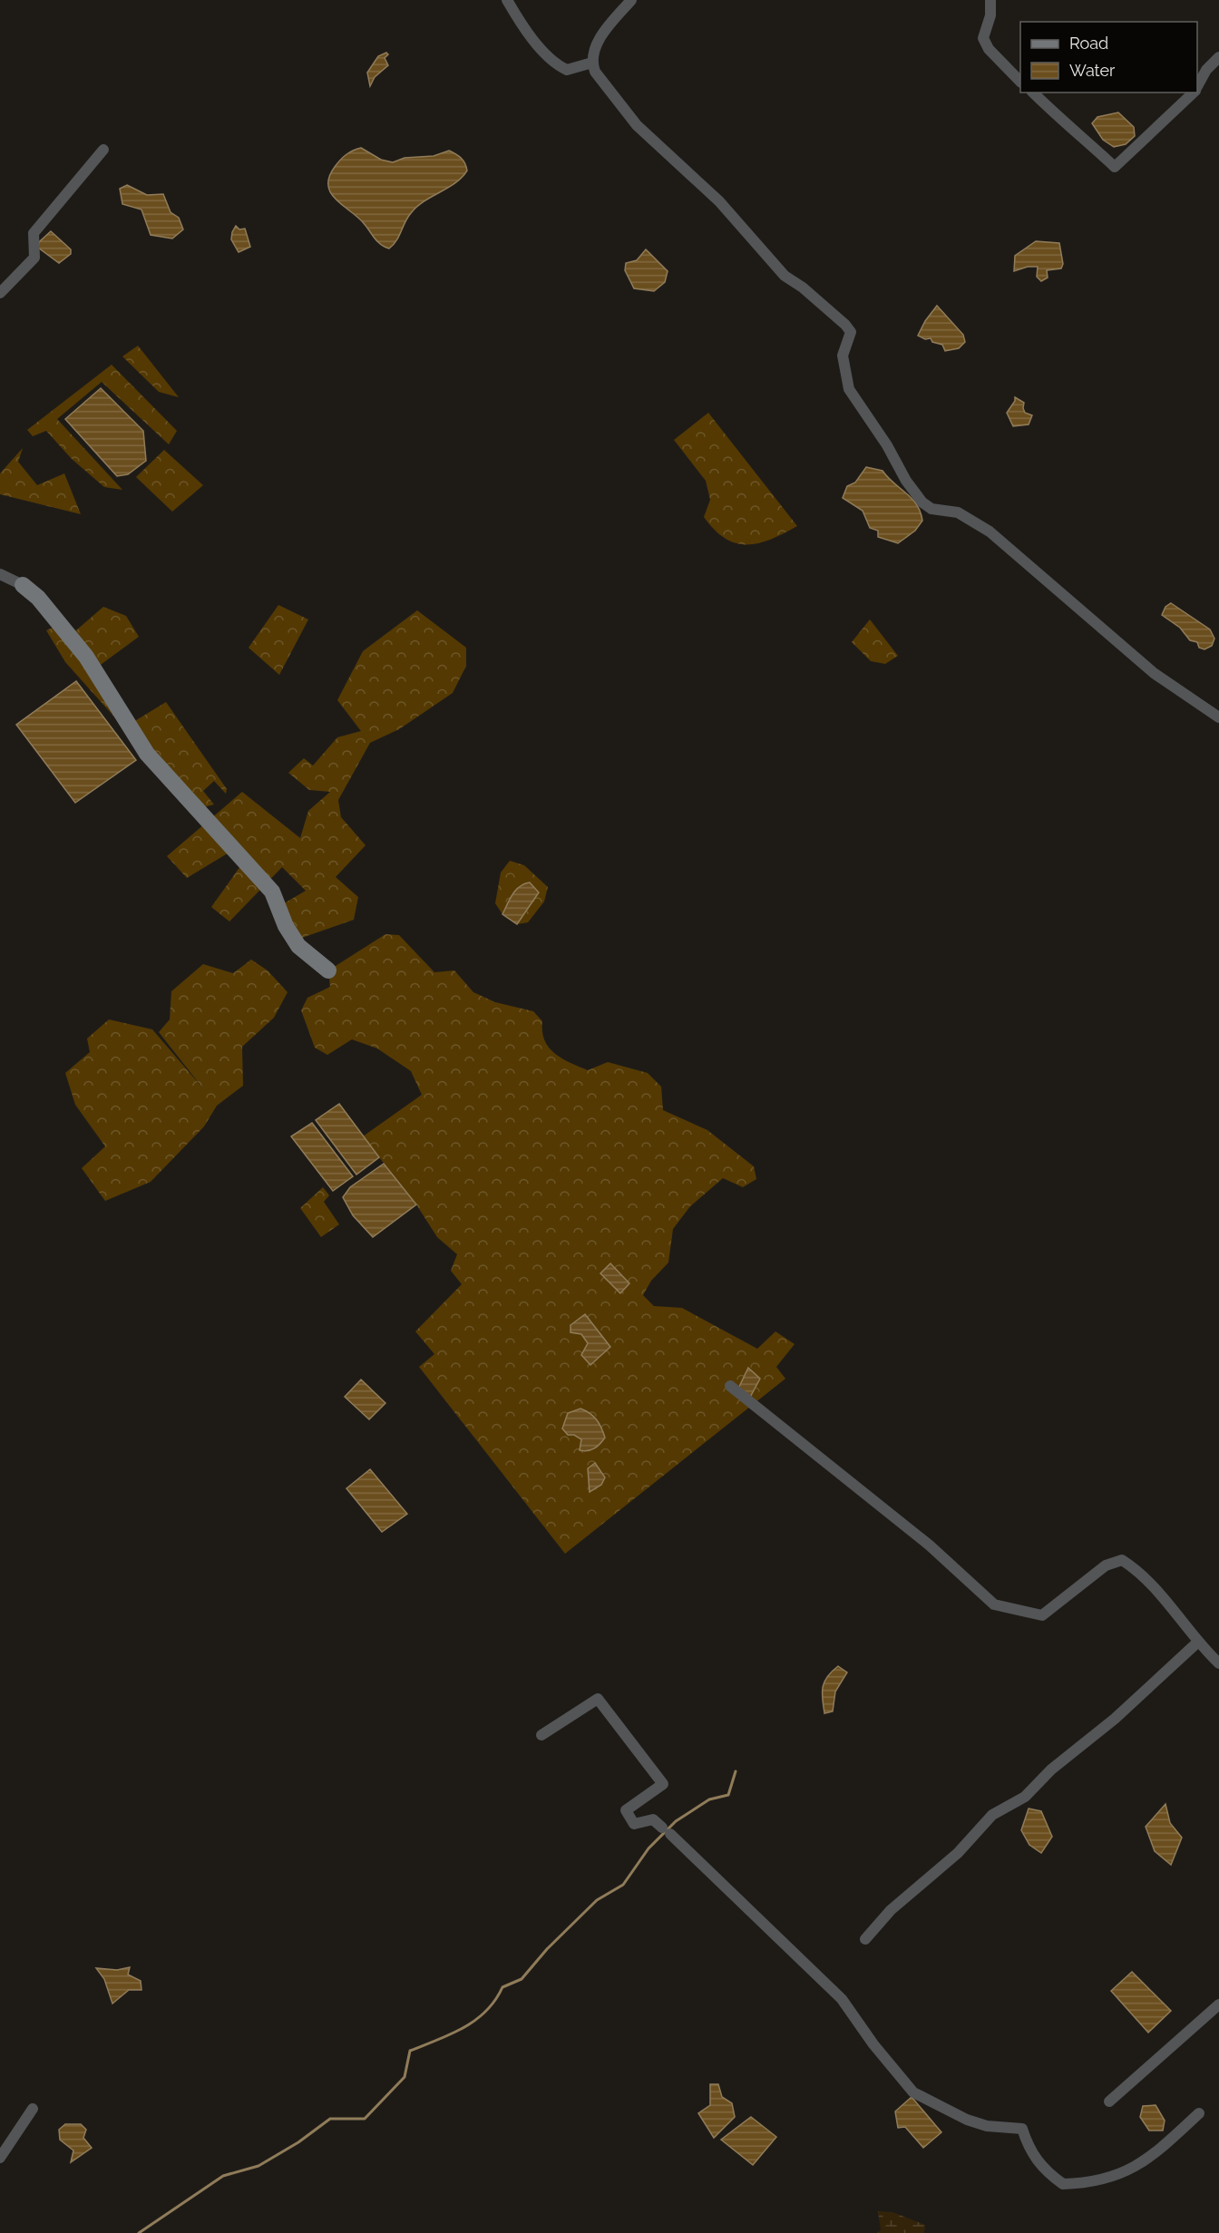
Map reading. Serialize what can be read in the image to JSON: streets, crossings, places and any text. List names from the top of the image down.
{
  "legend": ["Road", "Water"]
}
